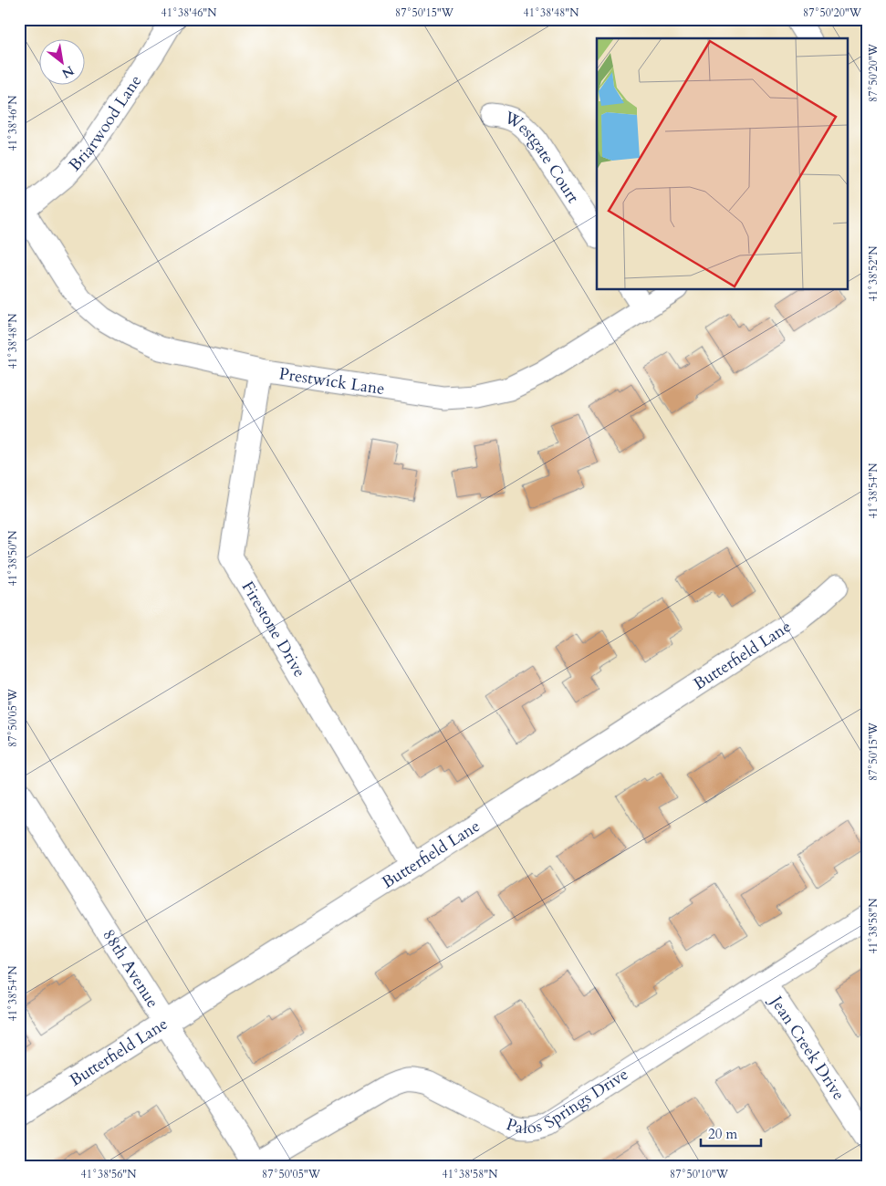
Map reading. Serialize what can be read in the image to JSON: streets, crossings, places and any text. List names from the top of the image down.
{
  "streets": {
    "street": [
      "Briarwood Lane",
      "Westgate Court",
      "Prestwick Lane",
      "Firestone Drive",
      "Butterfield Lane",
      "88th Avenue",
      "Jean Creek Drive",
      "Palos Springs Drive"
    ]
  },
  "crossings": [
    ["Briarwood Lane", "Prestwick Lane"],
    ["Prestwick Lane", "Firestone Drive"],
    ["Firestone Drive", "Butterfield Lane"],
    ["Butterfield Lane", "88th Avenue"],
    ["88th Avenue", "Palos Springs Drive"],
    ["Jean Creek Drive", "Palos Springs Drive"]
  ],
  "scale_bar": "20 m",
  "north": "bottom right",
  "coordinates": [
    "41°38'46\"N",
    "87°50'15\"W",
    "41°38'48\"N",
    "87°50'20\"W",
    "41°38'52\"N",
    "41°38'54\"N",
    "41°38'50\"N",
    "87°50'05\"W",
    "41°38'58\"N",
    "41°38'56\"N",
    "87°50'10\"W"
  ]
}
